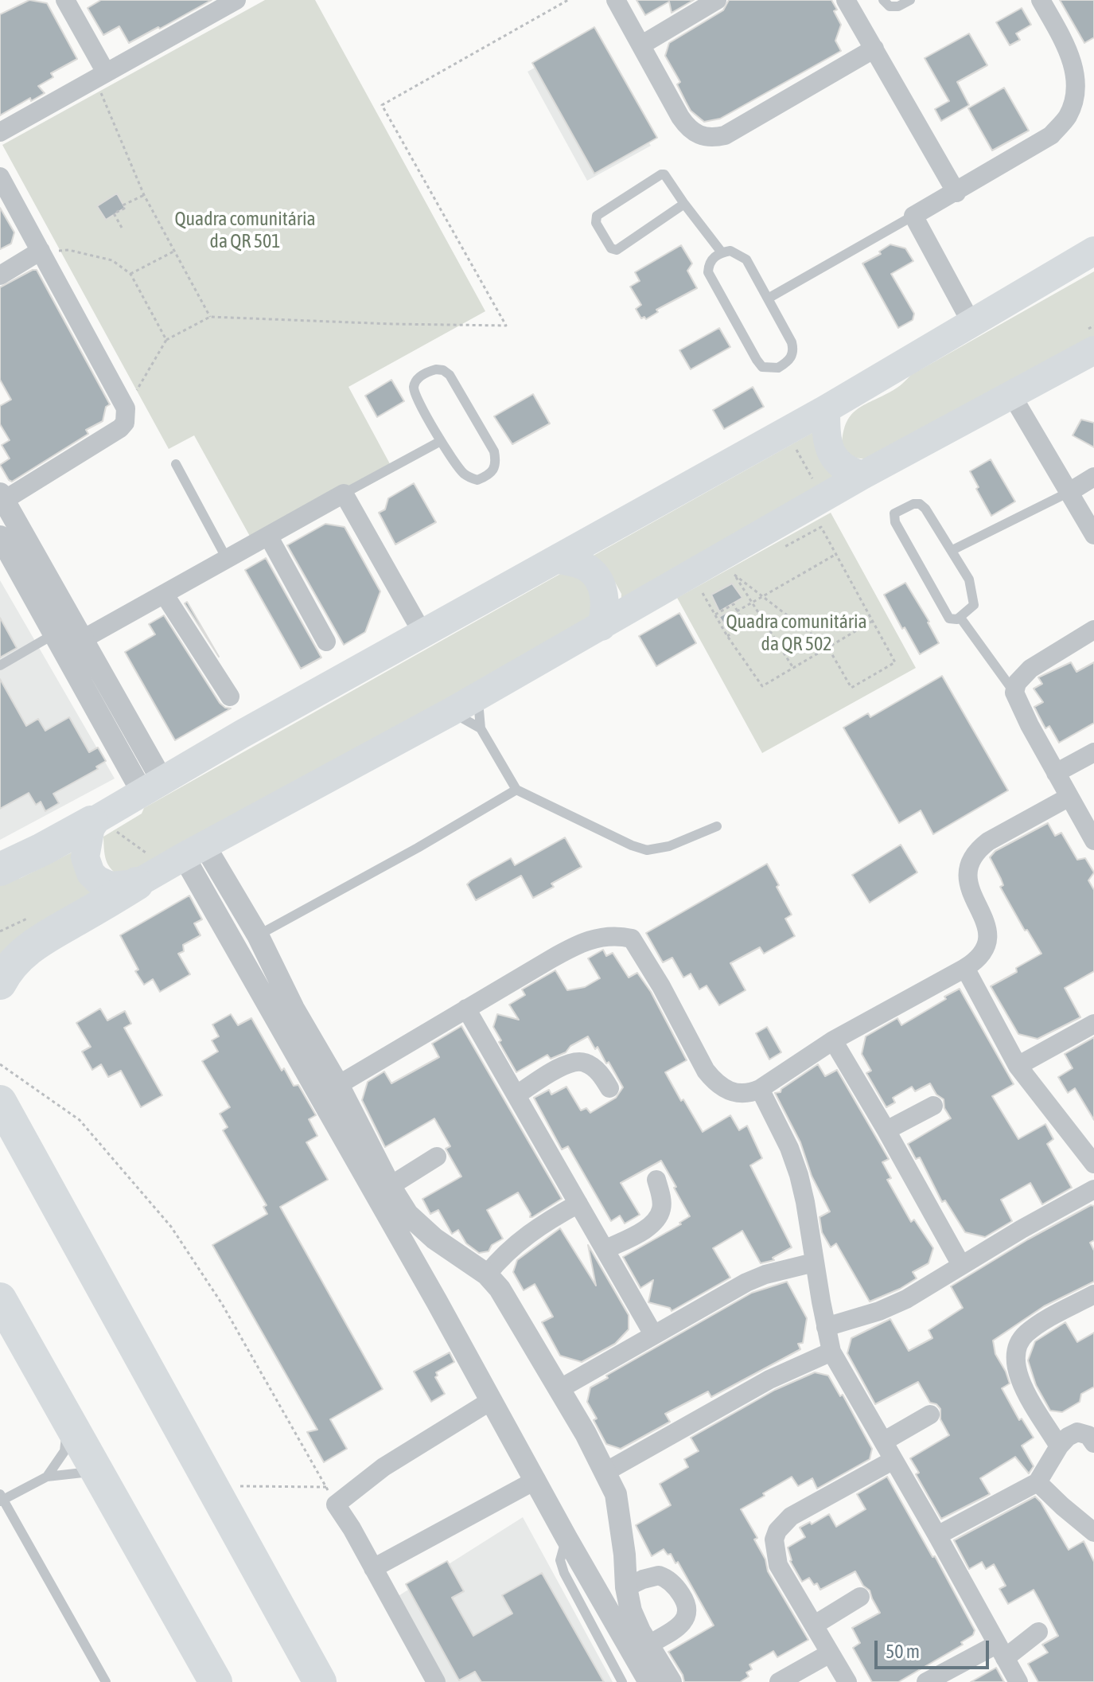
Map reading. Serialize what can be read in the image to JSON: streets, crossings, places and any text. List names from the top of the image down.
{
  "parks": ["Quadra comunitária da QR 501", "Quadra comunitária da QR 502"],
  "scale_bar": "50 m"
}
